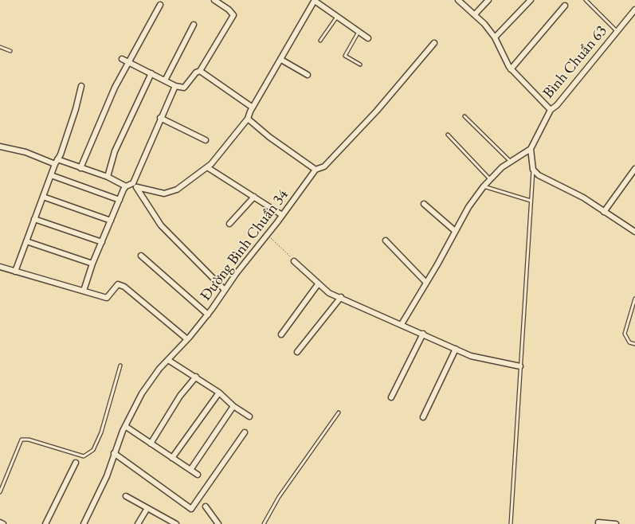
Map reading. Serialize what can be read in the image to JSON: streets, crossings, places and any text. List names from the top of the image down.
{
  "streets": {
    "street": ["Bình Chuẩn 63", "Đường Bình Chuẩn 34"]
  }
}
